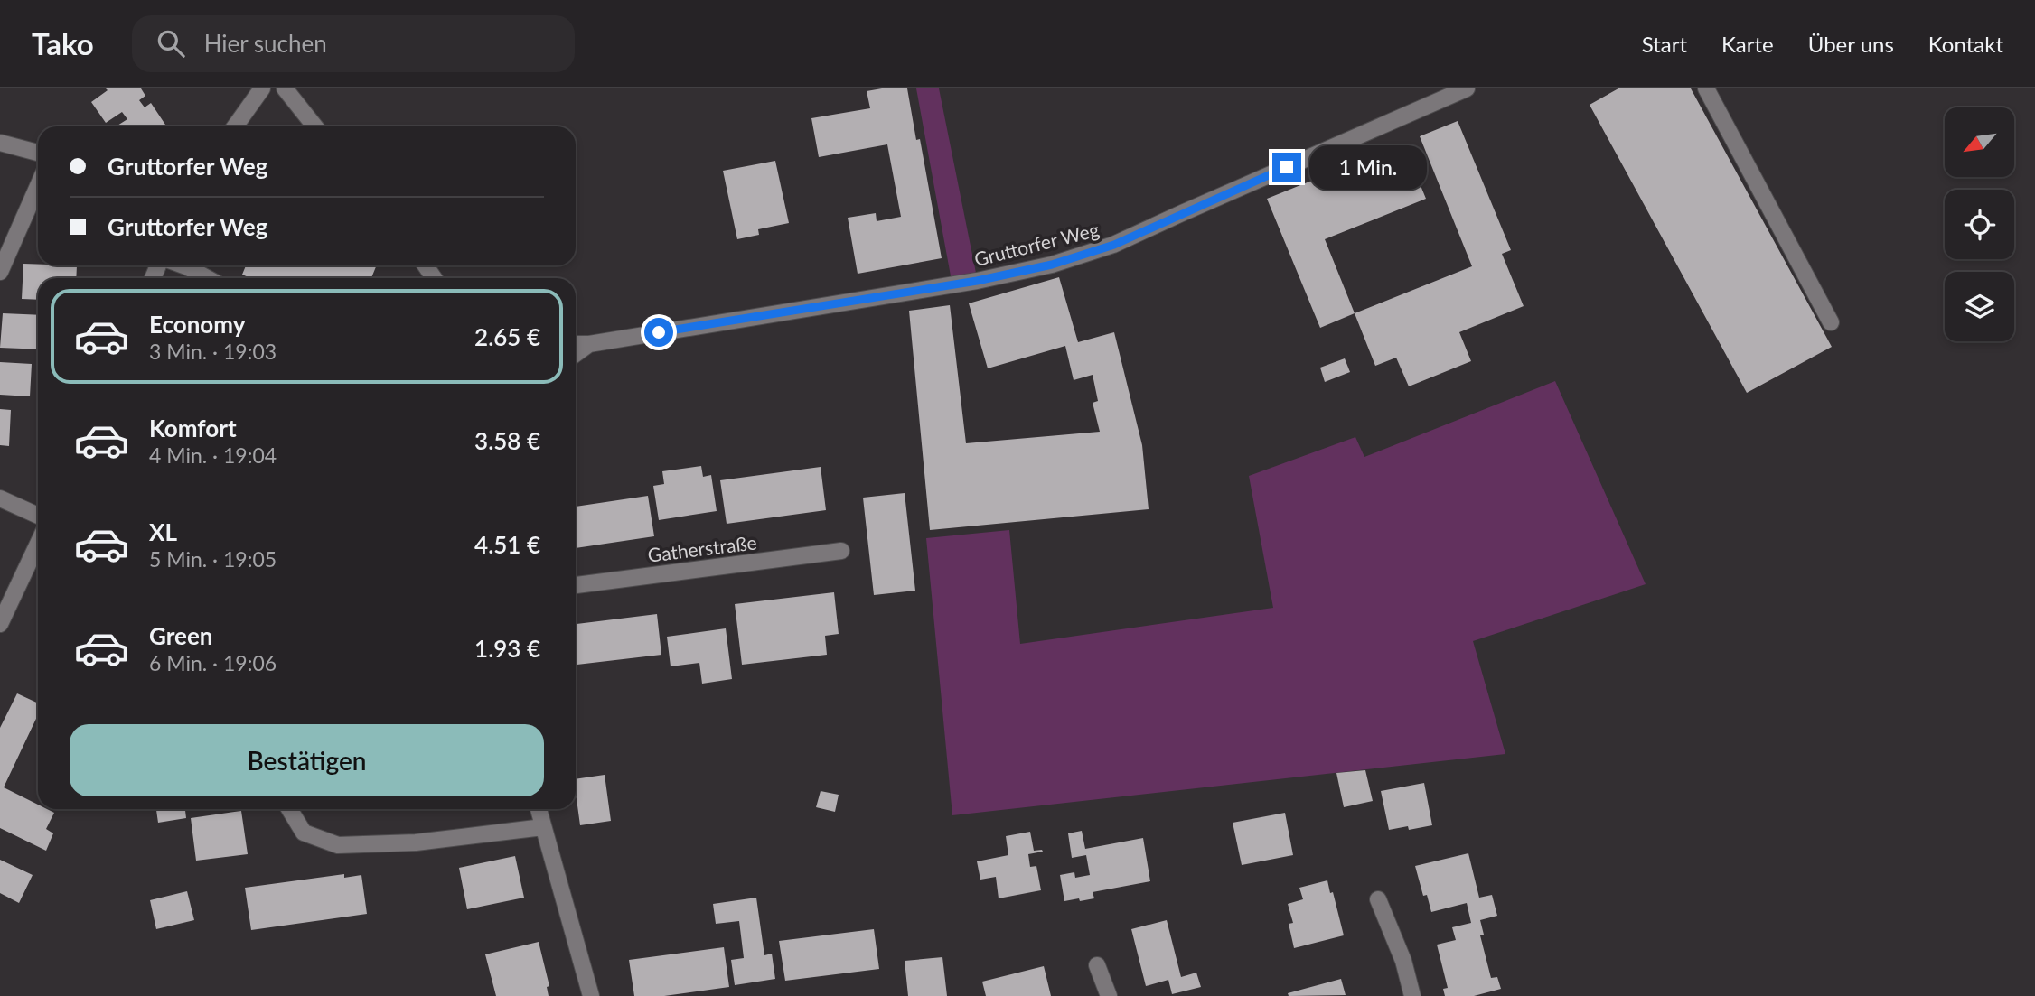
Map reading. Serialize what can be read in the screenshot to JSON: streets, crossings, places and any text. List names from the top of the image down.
{
  "streets": {
    "street": ["Gruttorfer Weg", "Gatherstraße"]
  },
  "north": "bottom left",
  "page": {
    "header": "Tako",
    "search": "Hier suchen",
    "nav": [
      "Start",
      "Karte",
      "Über uns",
      "Kontakt"
    ],
    "banner": ["Gruttorfer Weg", "Gruttorfer Weg"],
    "bubble": "1 Min.",
    "list": [
      {
        "name": "Economy",
        "note": "3 Min. · 19:03",
        "value": "2.65 €"
      },
      {
        "name": "Komfort",
        "note": "4 Min. · 19:04",
        "value": "3.58 €"
      },
      {
        "name": "XL",
        "note": "5 Min. · 19:05",
        "value": "4.51 €"
      },
      {
        "name": "Green",
        "note": "6 Min. · 19:06",
        "value": "1.93 €"
      }
    ],
    "buttons": "Bestätigen"
  }
}
